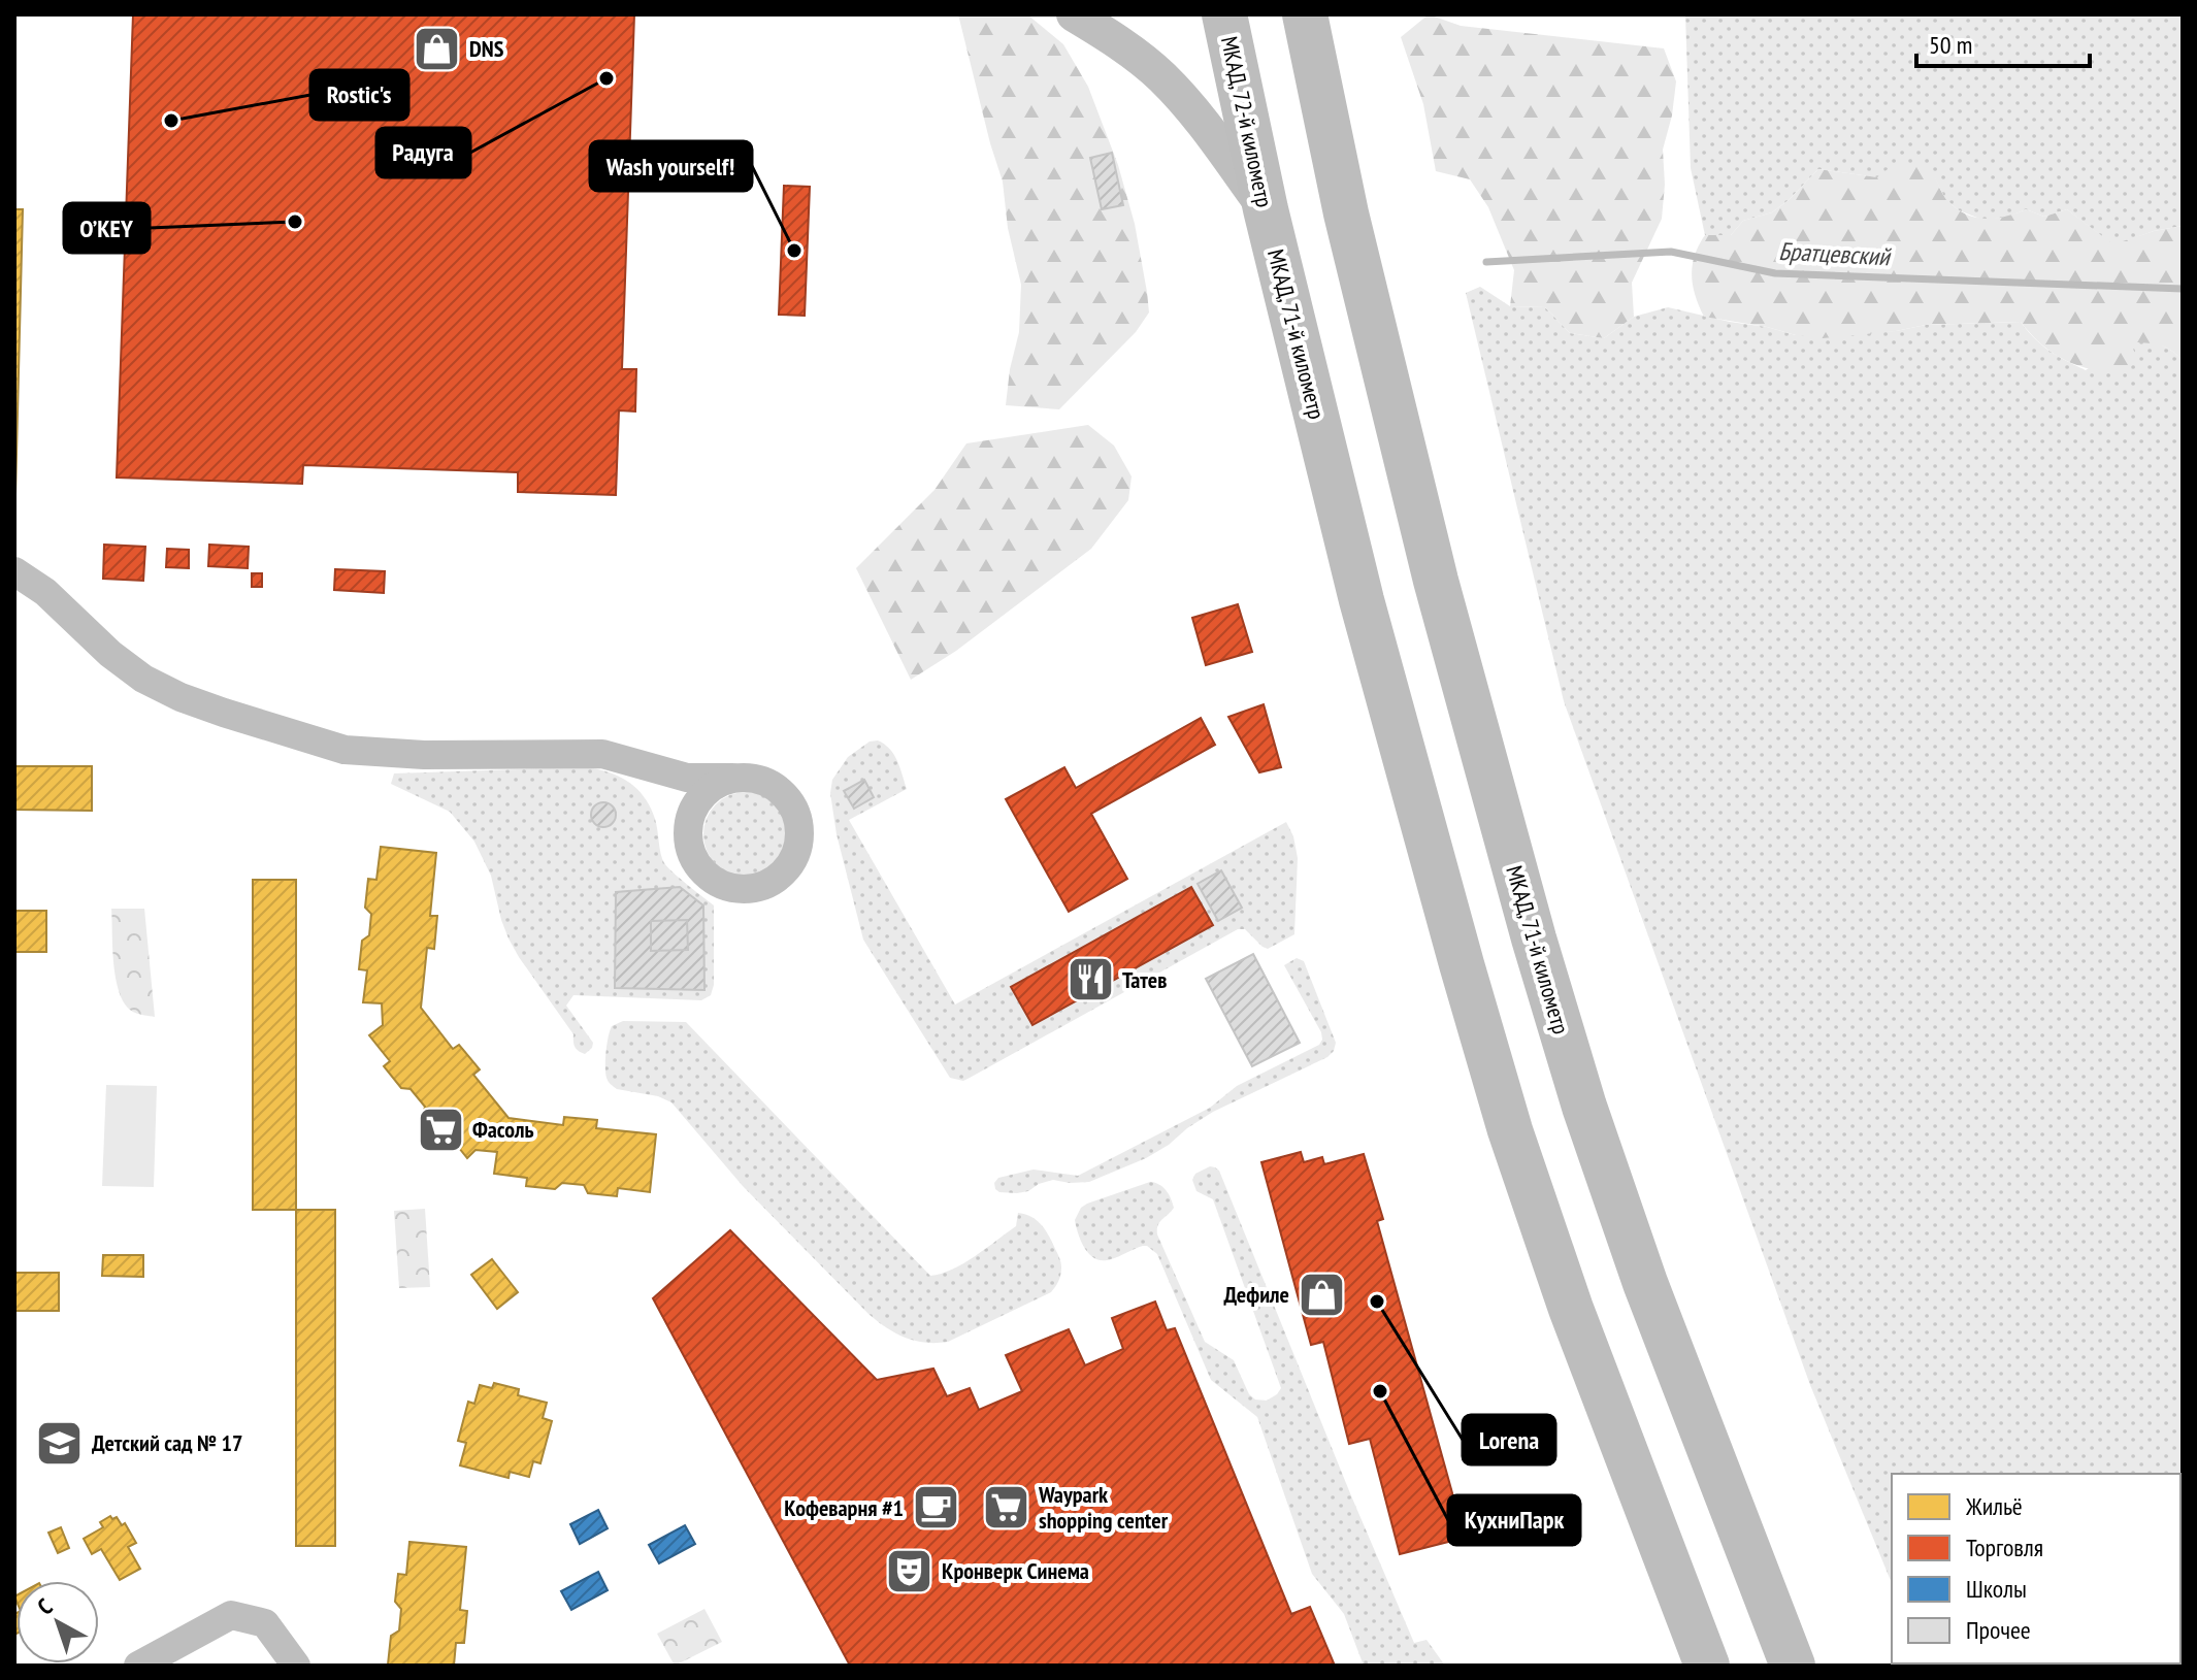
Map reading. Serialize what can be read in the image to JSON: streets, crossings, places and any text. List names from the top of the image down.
{
  "streets": {
    "highway": ["МКАД, 72-й километр", "МКАД, 71-й километр"]
  },
  "crossings": [
    ["МКАД, 72-й километр", "МКАД, 71-й километр"]
  ],
  "water": ["Братцевский"],
  "places": {
    "shop": ["DNS", "Дефиле"],
    "other": [
      "Радуга",
      "Rostic's",
      "O’KEY",
      "Wash yourself!",
      "Lorena",
      "КухниПарк"
    ],
    "restaurant": ["Татев"],
    "supermarket": ["Фасоль", "Waypark shopping center"],
    "school or university": ["Детский сад № 17"],
    "cafe": ["Кофеварня #1"],
    "theatre": ["Кронверк Синема"]
  },
  "legend": [
    "Жильё",
    "Торговля",
    "Школы",
    "Прочее"
  ],
  "scale_bar": "50 m",
  "north": "top left"
}
